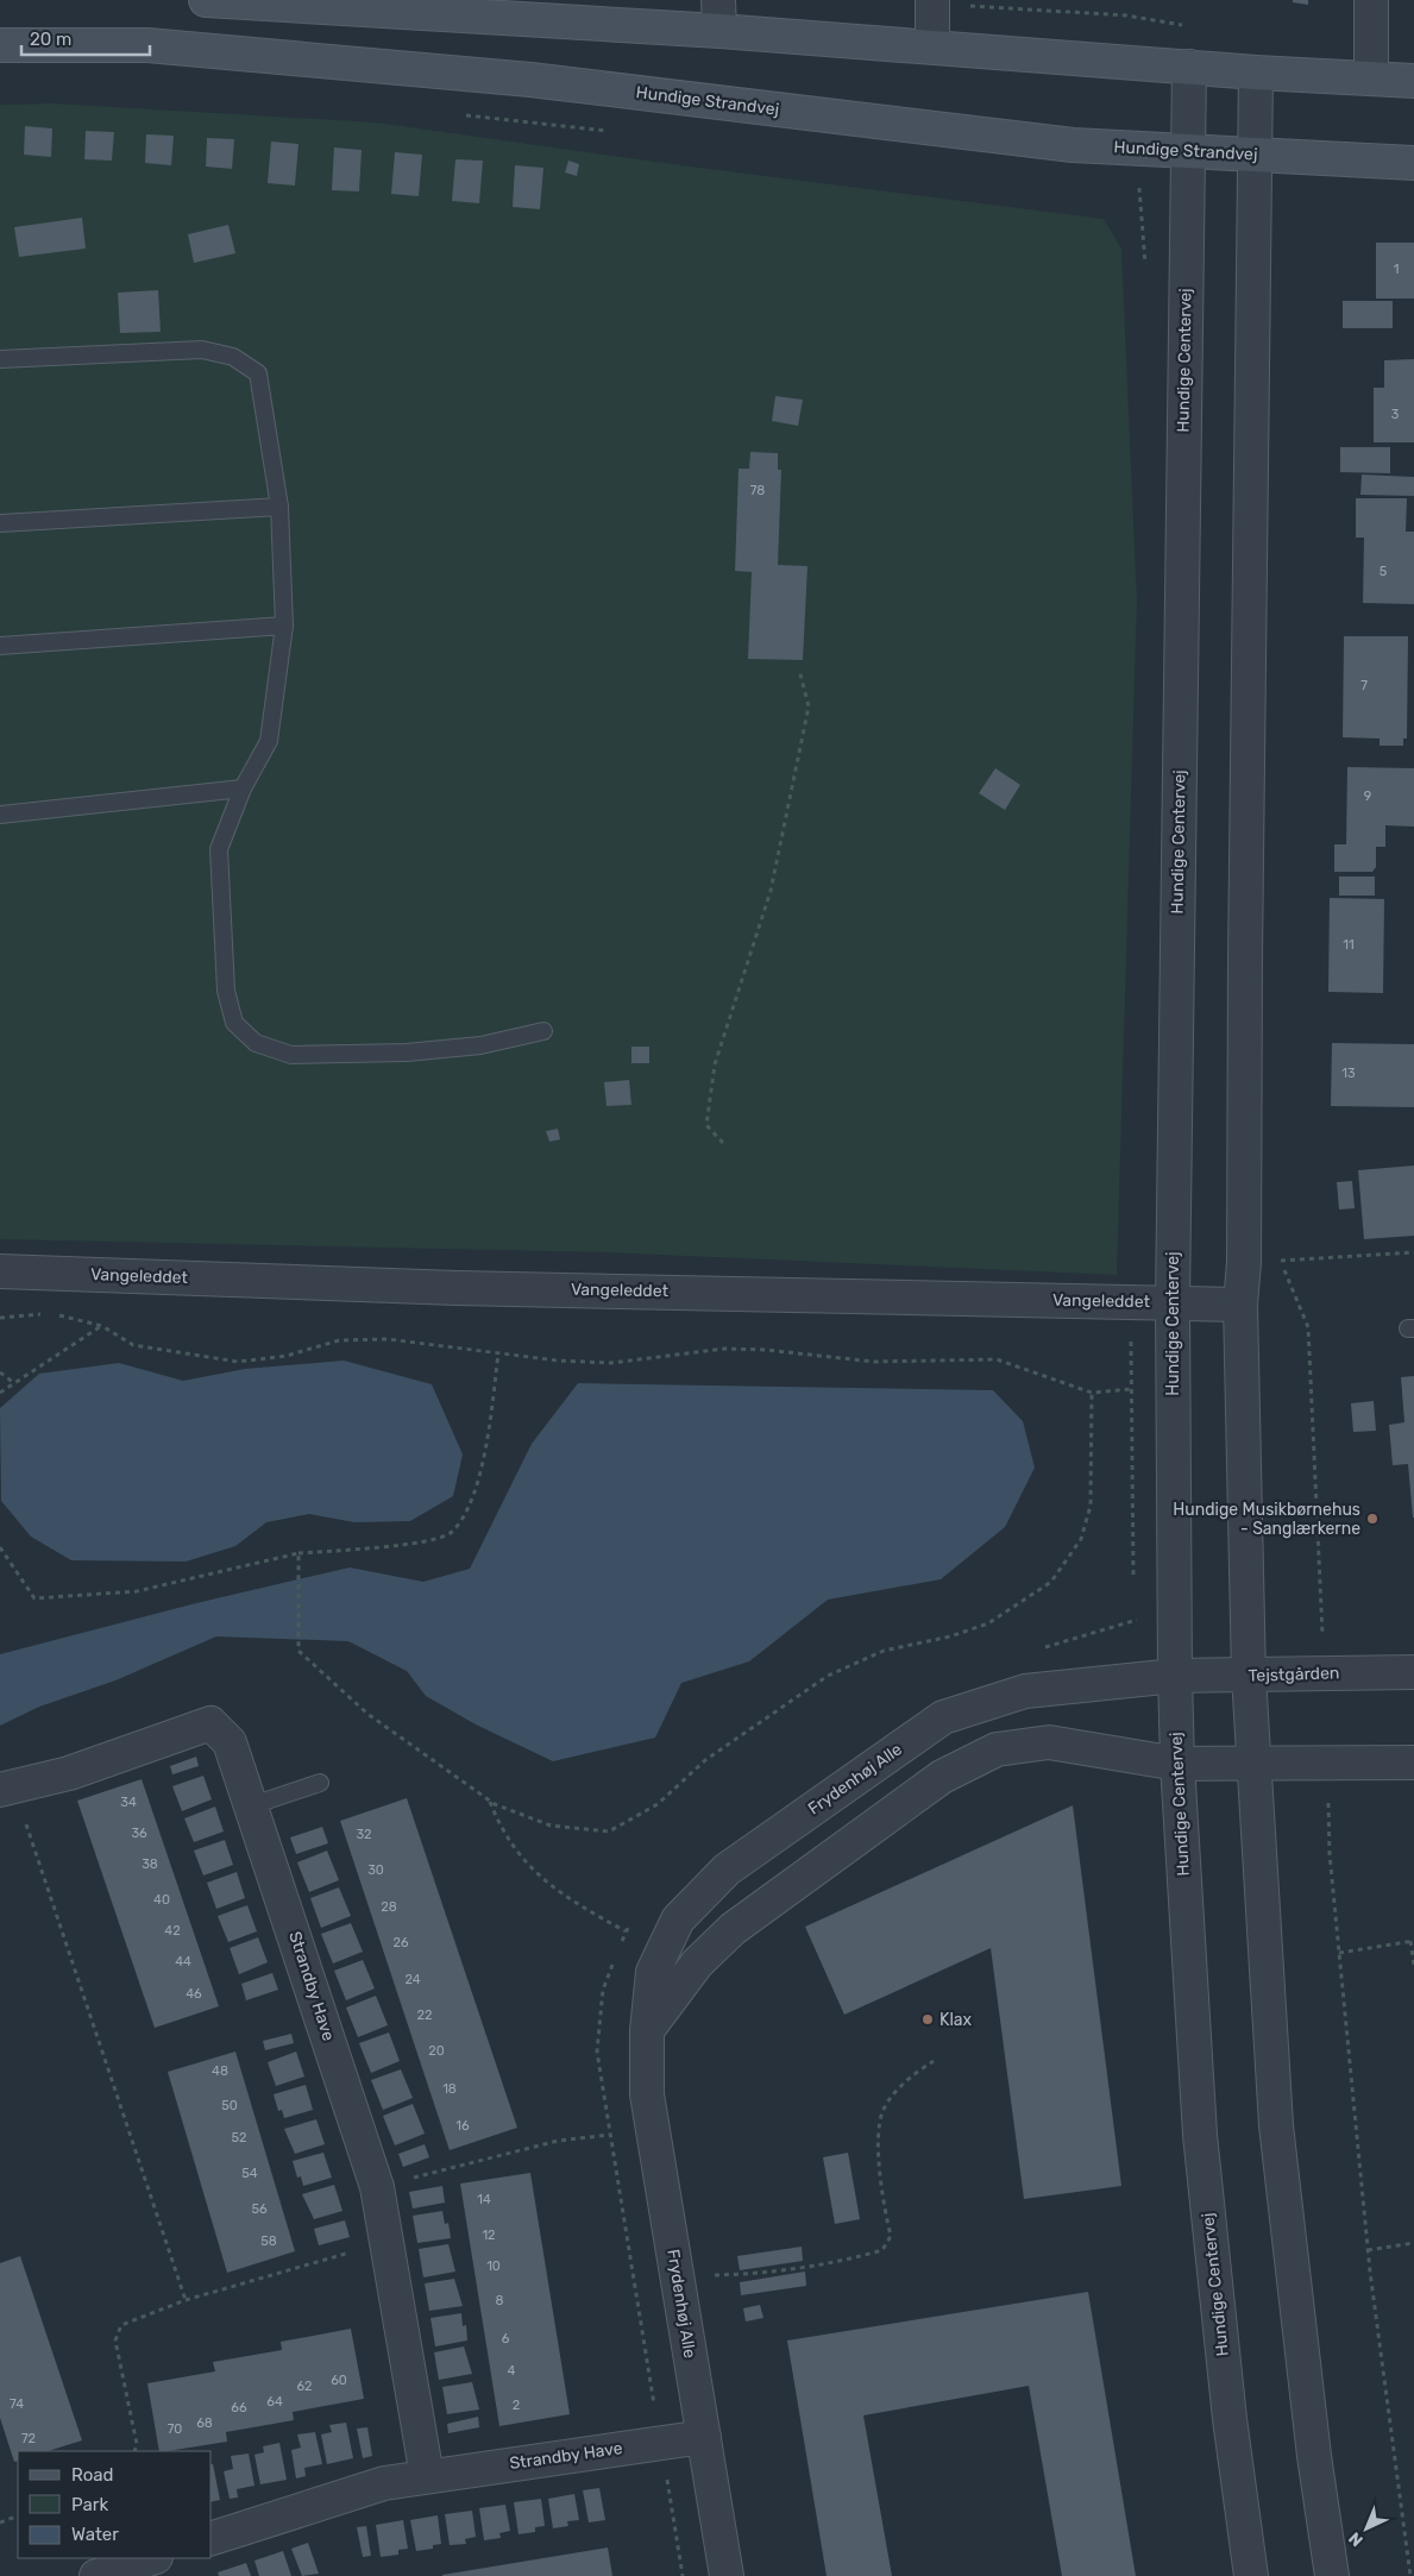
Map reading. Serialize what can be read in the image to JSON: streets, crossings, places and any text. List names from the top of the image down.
{
  "streets": {
    "main road": ["Hundige Strandvej"],
    "street": [
      "Hundige Centervej",
      "Vangeleddet",
      "Tejstgården",
      "Frydenhøj Alle",
      "Strandby Have"
    ]
  },
  "crossings": [
    ["Hundige Strandvej", "Hundige Centervej"],
    ["Hundige Centervej", "Vangeleddet"],
    ["Hundige Centervej", "Tejstgården"],
    ["Hundige Centervej", "Frydenhøj Alle"],
    ["Tejstgården", "Frydenhøj Alle"],
    ["Frydenhøj Alle", "Strandby Have"]
  ],
  "places": ["Hundige Musikbørnehus - Sanglærkerne", "Klax"],
  "house_numbers": [
    "1",
    "3",
    "78",
    "5",
    "7",
    "9",
    "11",
    "13",
    "34",
    "36",
    "32",
    "38",
    "30",
    "40",
    "28",
    "42",
    "26",
    "44",
    "24",
    "46",
    "22",
    "20",
    "48",
    "18",
    "50",
    "16",
    "52",
    "54",
    "14",
    "56",
    "12",
    "58",
    "10",
    "8",
    "6",
    "4",
    "60",
    "62",
    "64",
    "74",
    "2",
    "66",
    "68",
    "70",
    "72"
  ],
  "legend": ["Road", "Park", "Water"],
  "scale_bar": "20 m",
  "north": "bottom left"
}
